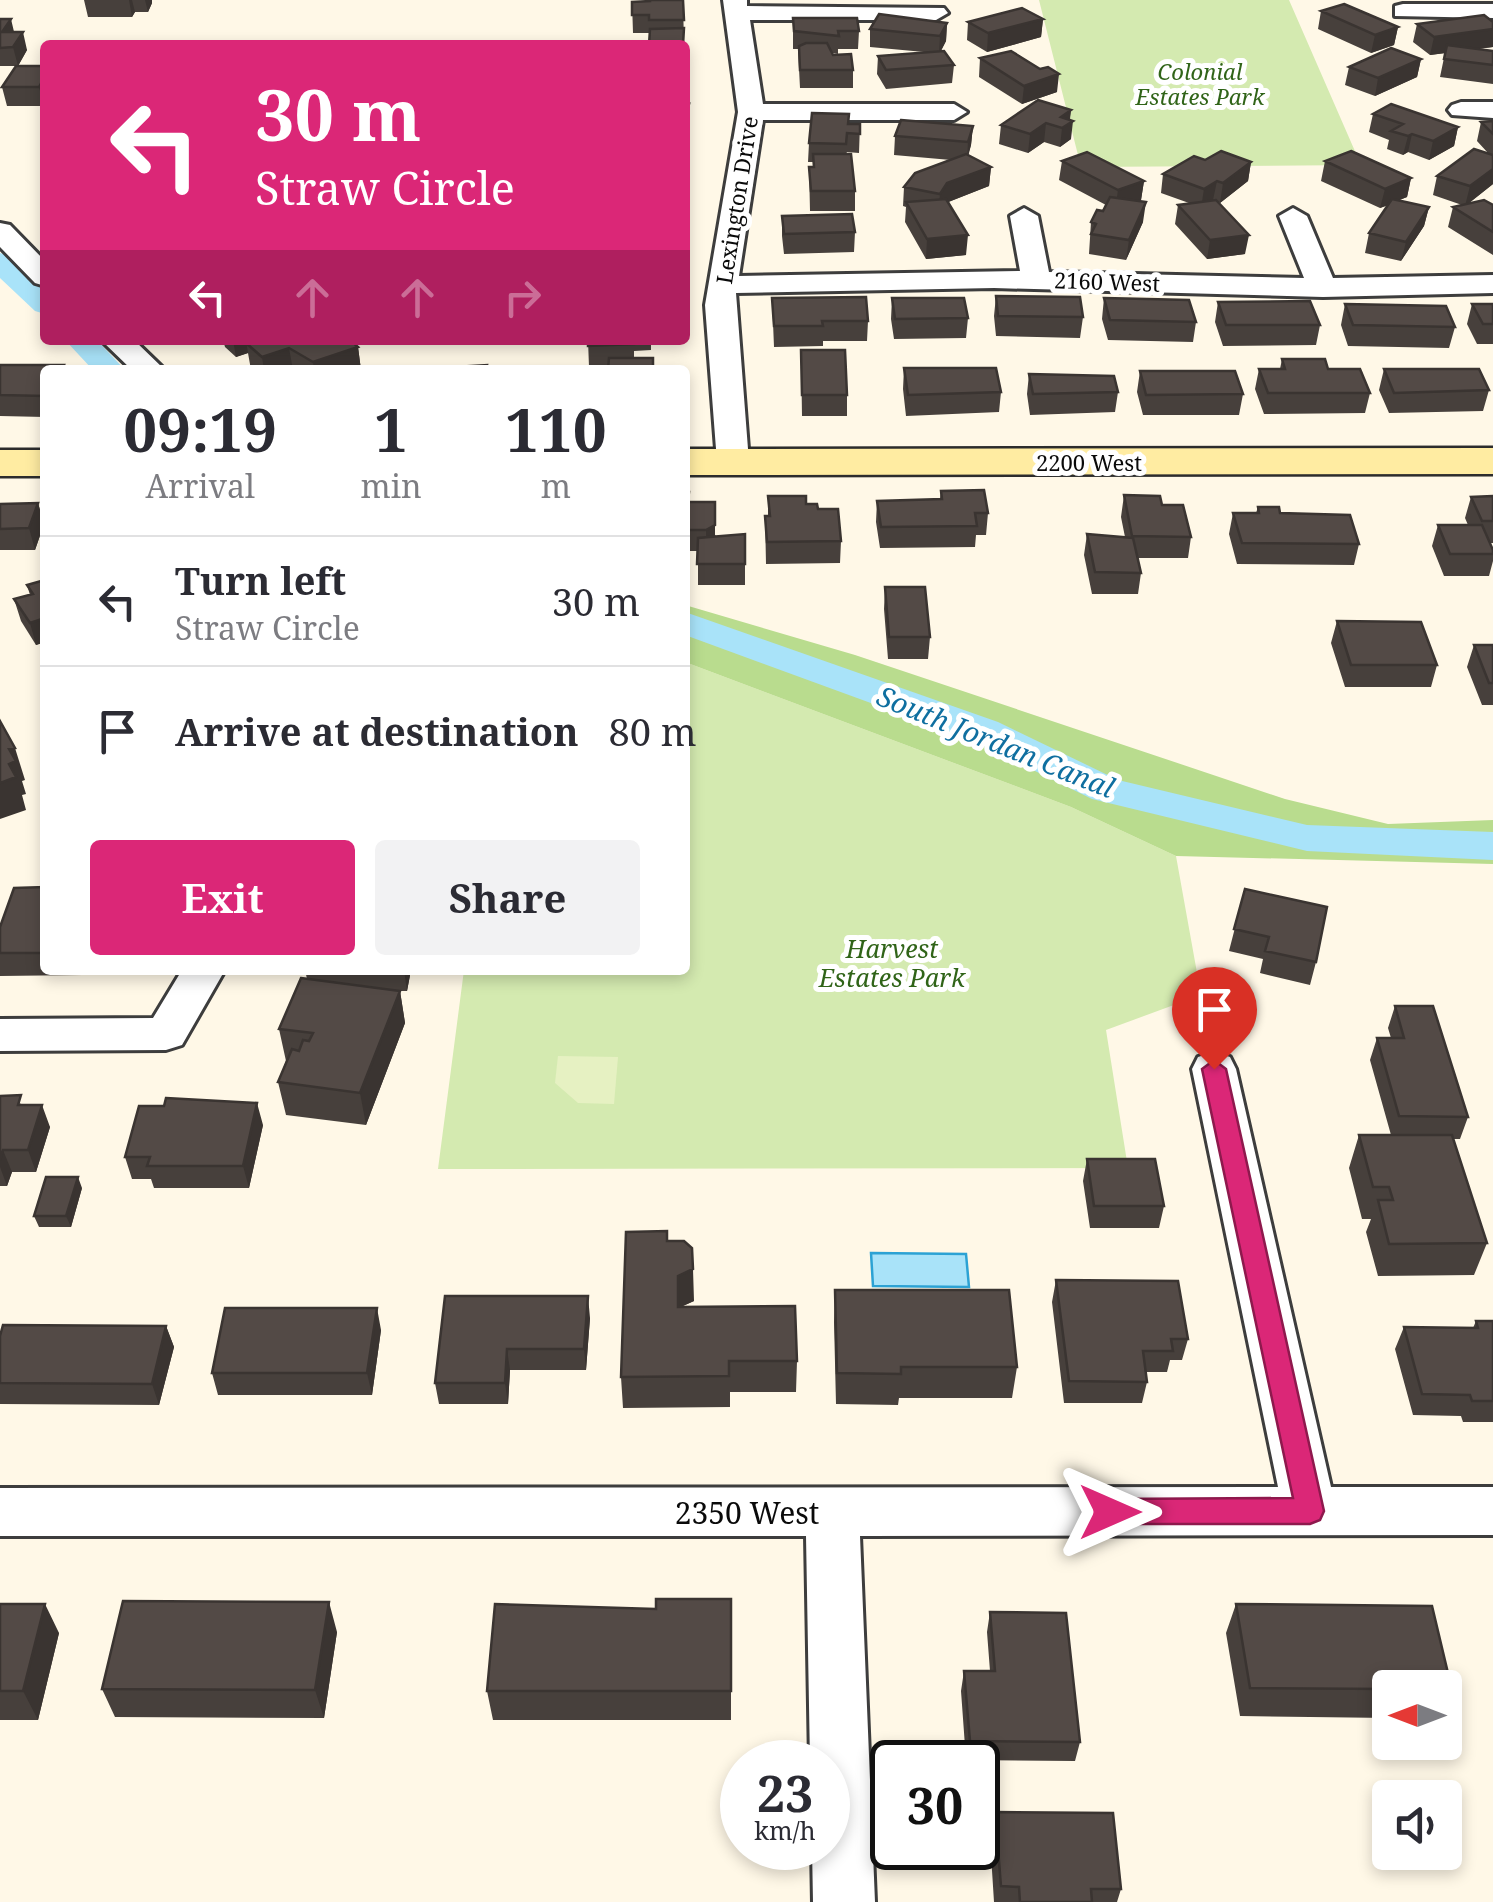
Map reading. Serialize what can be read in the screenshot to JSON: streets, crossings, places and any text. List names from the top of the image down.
{
  "streets": {
    "street": [
      "Lexington Drive",
      "2160 West",
      "2200 West",
      "2350 West"
    ]
  },
  "crossings": [
    ["Lexington Drive", "2160 West"],
    ["Lexington Drive", "2200 West"]
  ],
  "water": ["South Jordan Canal"],
  "parks": ["Colonial Estates Park", "Harvest Estates Park"],
  "north": "left",
  "page": {
    "turn": ["30 m", "Straw Circle"],
    "eta": [
      "09:19",
      "Arrival",
      "1",
      "min",
      "110",
      "m"
    ],
    "list": [
      {
        "name": "Turn left",
        "note": "Straw Circle",
        "value": "30 m"
      },
      {
        "name": "Arrive at destination",
        "value": "80 m"
      }
    ],
    "buttons": ["Exit", "Share"],
    "speed": "23 km/h",
    "limit": "30"
  }
}
